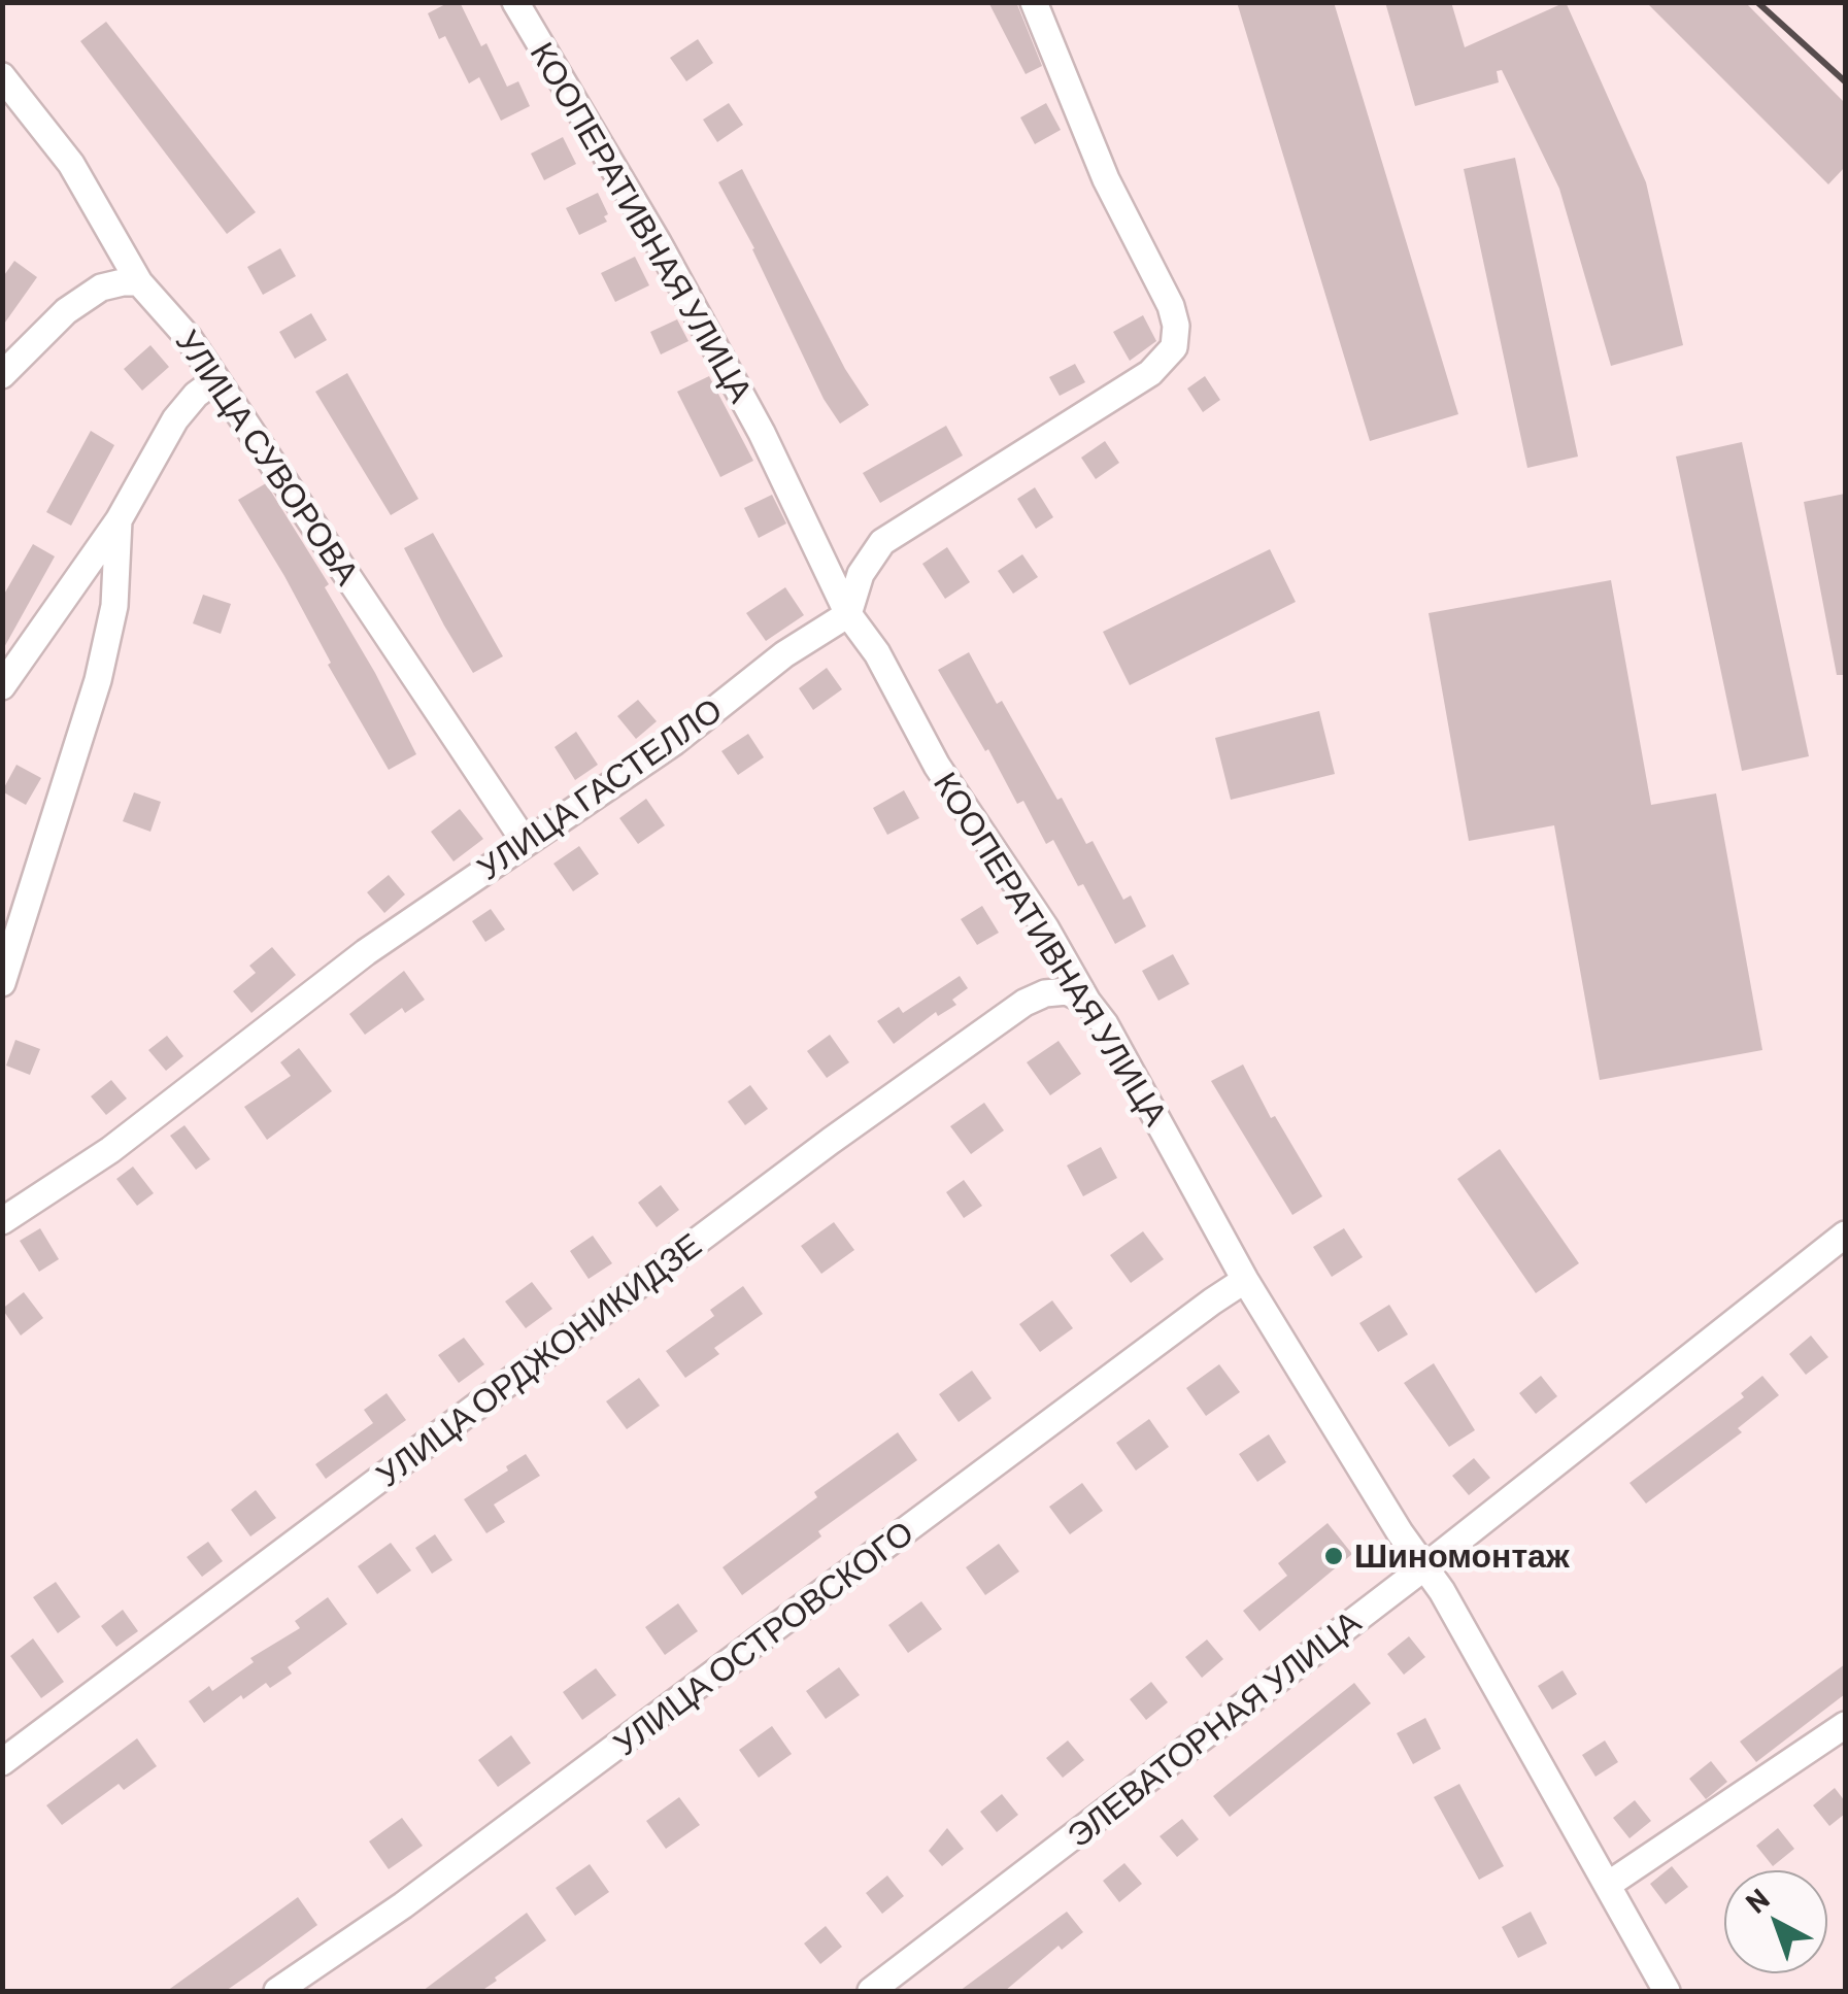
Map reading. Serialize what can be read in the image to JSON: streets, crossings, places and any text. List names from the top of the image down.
{
  "streets": {
    "street": [
      "КООПЕРАТИВНАЯ УЛИЦА",
      "УЛИЦА СУВОРОВА",
      "УЛИЦА ГАСТЕЛЛО",
      "УЛИЦА ОРДЖОНИКИДЗЕ",
      "УЛИЦА ОСТРОВСКОГО",
      "ЭЛЕВАТОРНАЯ УЛИЦА"
    ]
  },
  "crossings": [
    ["КООПЕРАТИВНАЯ УЛИЦА", "УЛИЦА ГАСТЕЛЛО"],
    ["КООПЕРАТИВНАЯ УЛИЦА", "УЛИЦА ОРДЖОНИКИДЗЕ"],
    ["КООПЕРАТИВНАЯ УЛИЦА", "УЛИЦА ОСТРОВСКОГО"],
    ["КООПЕРАТИВНАЯ УЛИЦА", "ЭЛЕВАТОРНАЯ УЛИЦА"],
    ["УЛИЦА СУВОРОВА", "УЛИЦА ГАСТЕЛЛО"]
  ],
  "places": ["Шиномонтаж"],
  "north": "top left"
}
